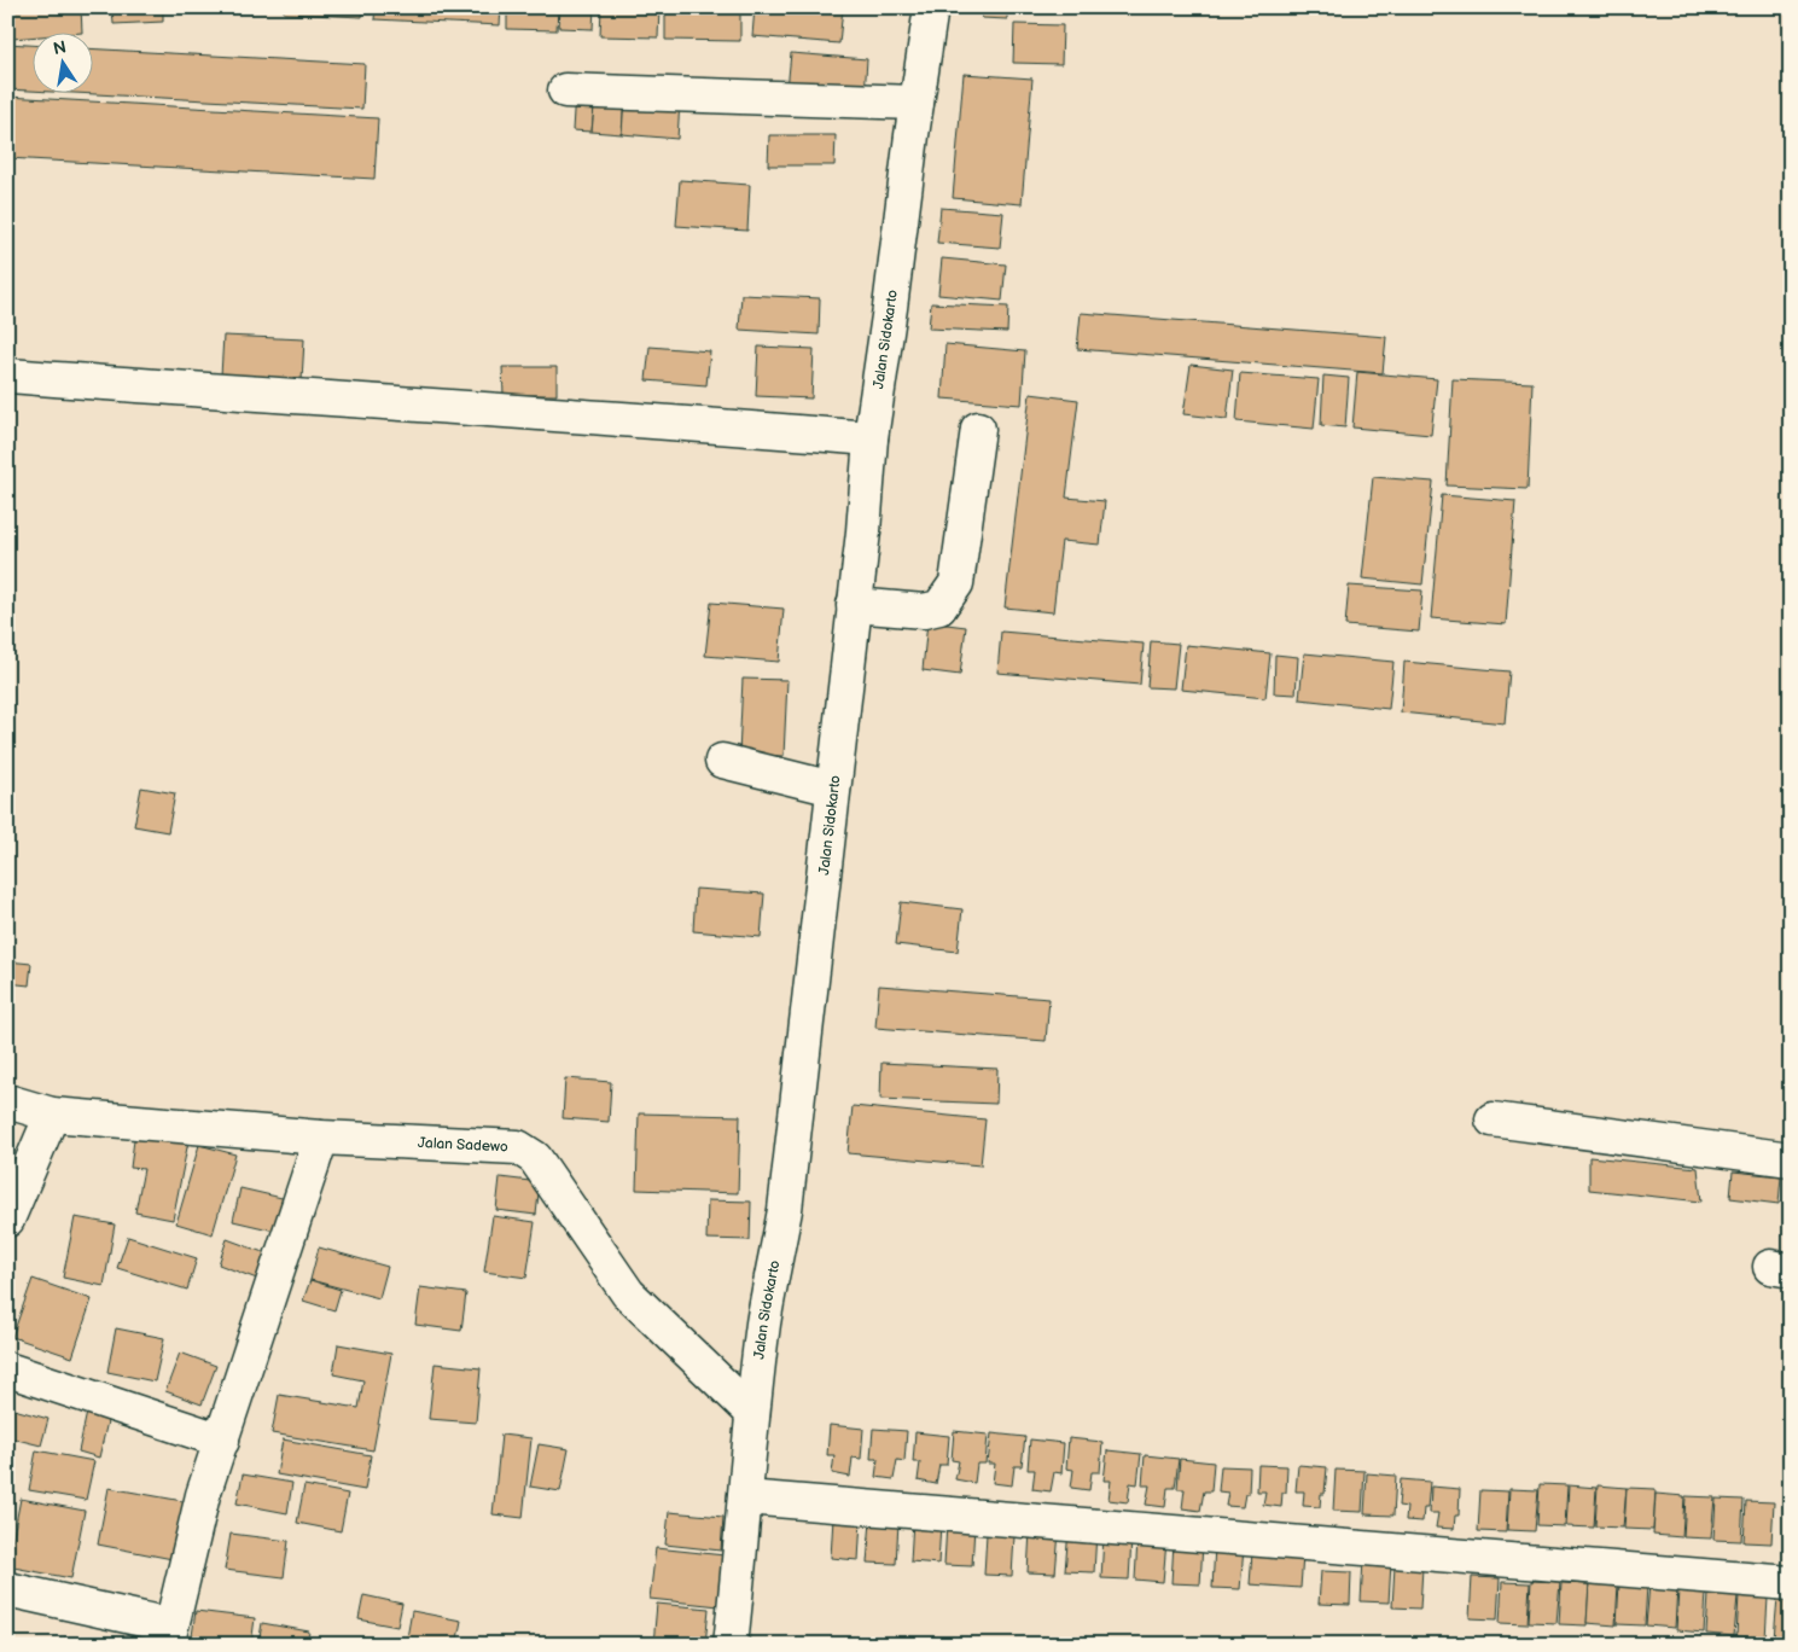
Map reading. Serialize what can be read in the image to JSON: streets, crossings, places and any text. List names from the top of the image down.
{
  "streets": {
    "street": ["Jalan Sidokarto", "Jalan Sadewo"]
  },
  "crossings": [
    ["Jalan Sidokarto", "Jalan Sadewo"]
  ],
  "north": "top"
}
